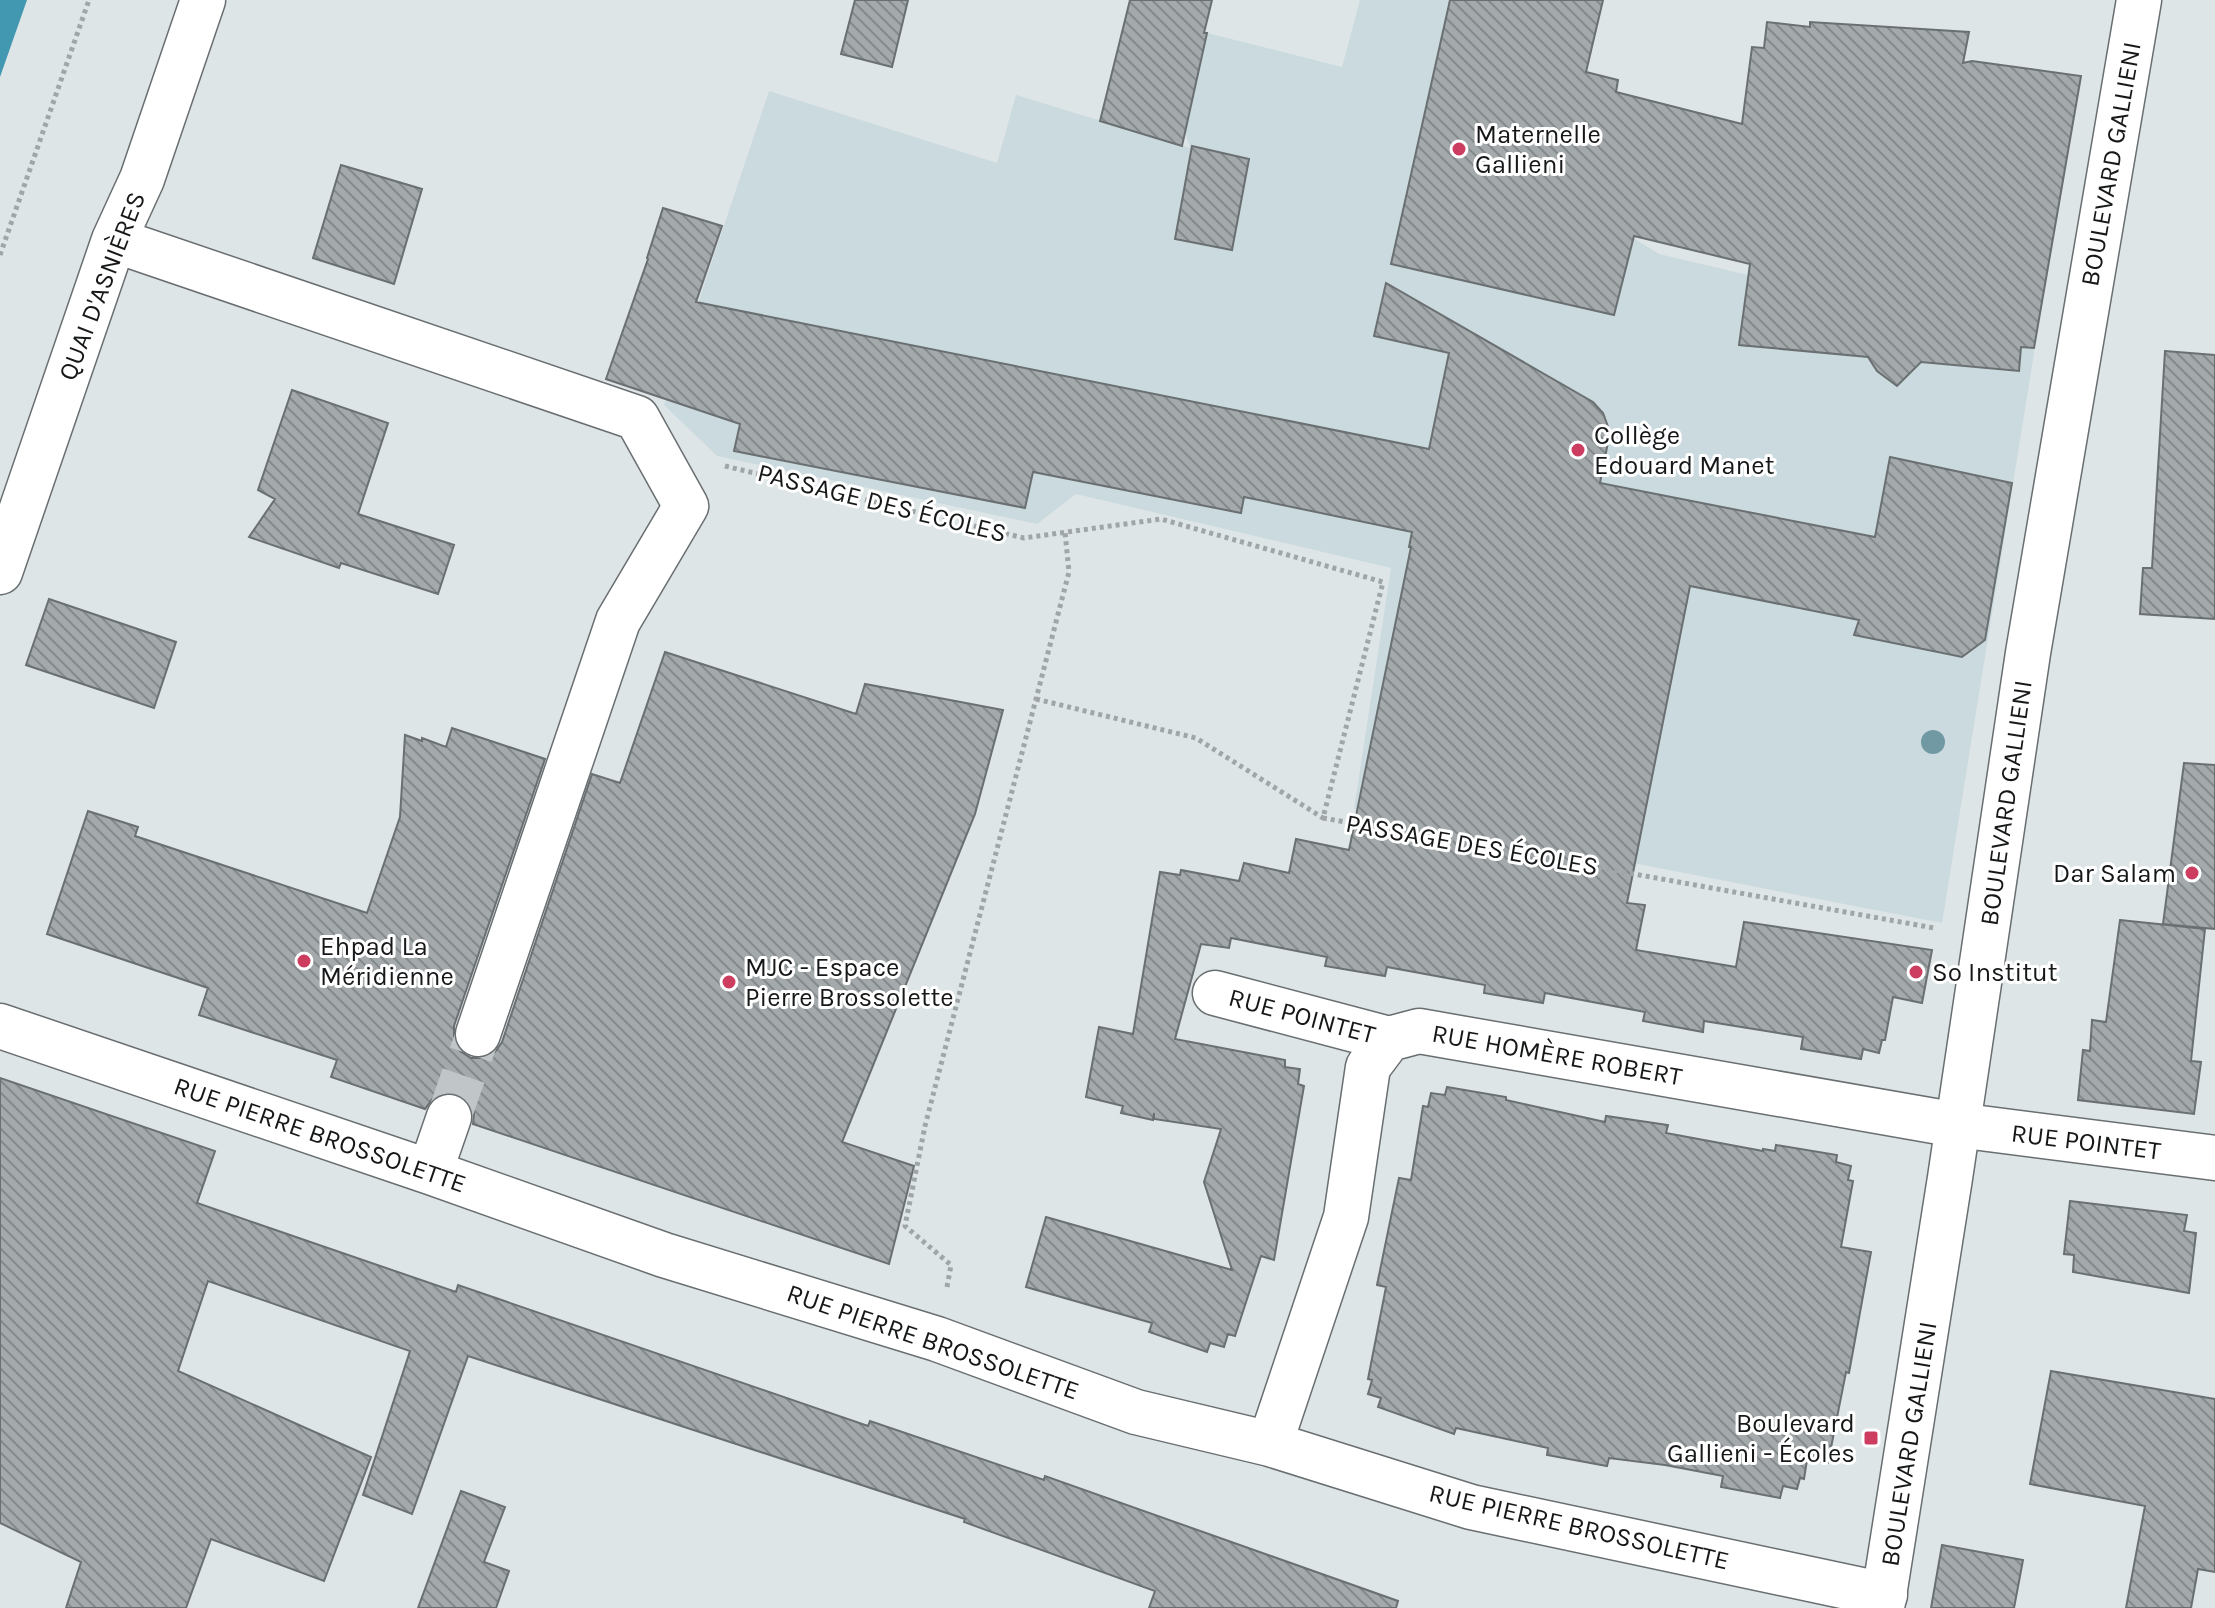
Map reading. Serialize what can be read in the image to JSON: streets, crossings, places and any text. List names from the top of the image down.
{
  "streets": {
    "street": [
      "BOULEVARD GALLIENI",
      "QUAI D'ASNIÈRES",
      "RUE POINTET",
      "RUE HOMÈRE ROBERT",
      "RUE PIERRE BROSSOLETTE"
    ],
    "path": ["PASSAGE DES ÉCOLES"]
  },
  "crossings": [
    ["BOULEVARD GALLIENI", "PASSAGE DES ÉCOLES"],
    ["BOULEVARD GALLIENI", "RUE POINTET"],
    ["BOULEVARD GALLIENI", "RUE HOMÈRE ROBERT"],
    ["BOULEVARD GALLIENI", "RUE PIERRE BROSSOLETTE"],
    ["RUE POINTET", "RUE HOMÈRE ROBERT"]
  ],
  "places": {
    "other": [
      "Maternelle Gallieni",
      "Collège Edouard Manet",
      "Dar Salam",
      "Ehpad La Méridienne",
      "So Institut",
      "MJC - Espace Pierre Brossolette"
    ],
    "transit": ["Boulevard Gallieni - Écoles"]
  }
}
